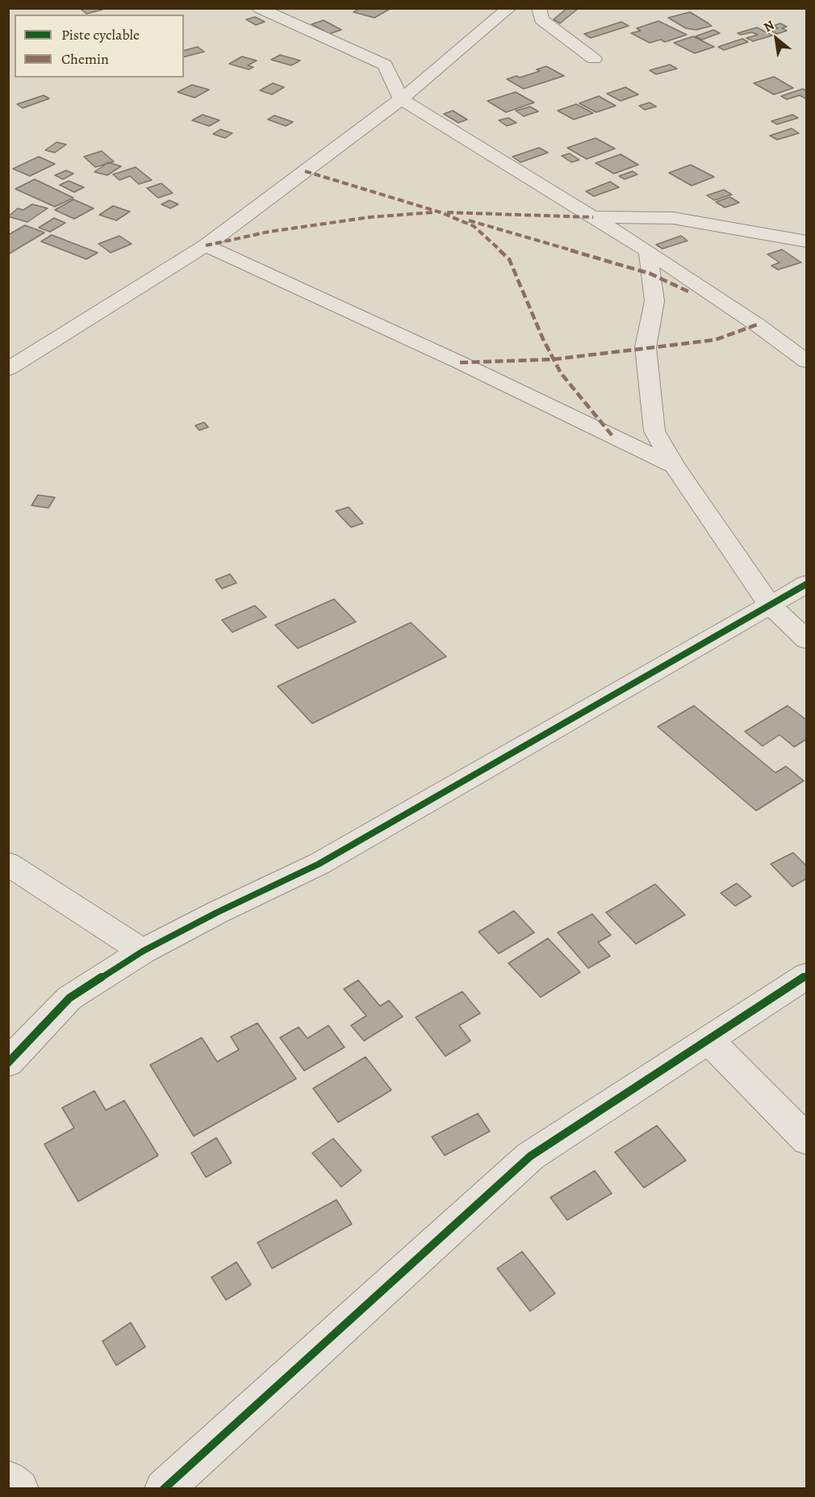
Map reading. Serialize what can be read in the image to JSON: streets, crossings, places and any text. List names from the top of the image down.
{
  "legend": ["Piste cyclable", "Chemin"],
  "north": "top left"
}
